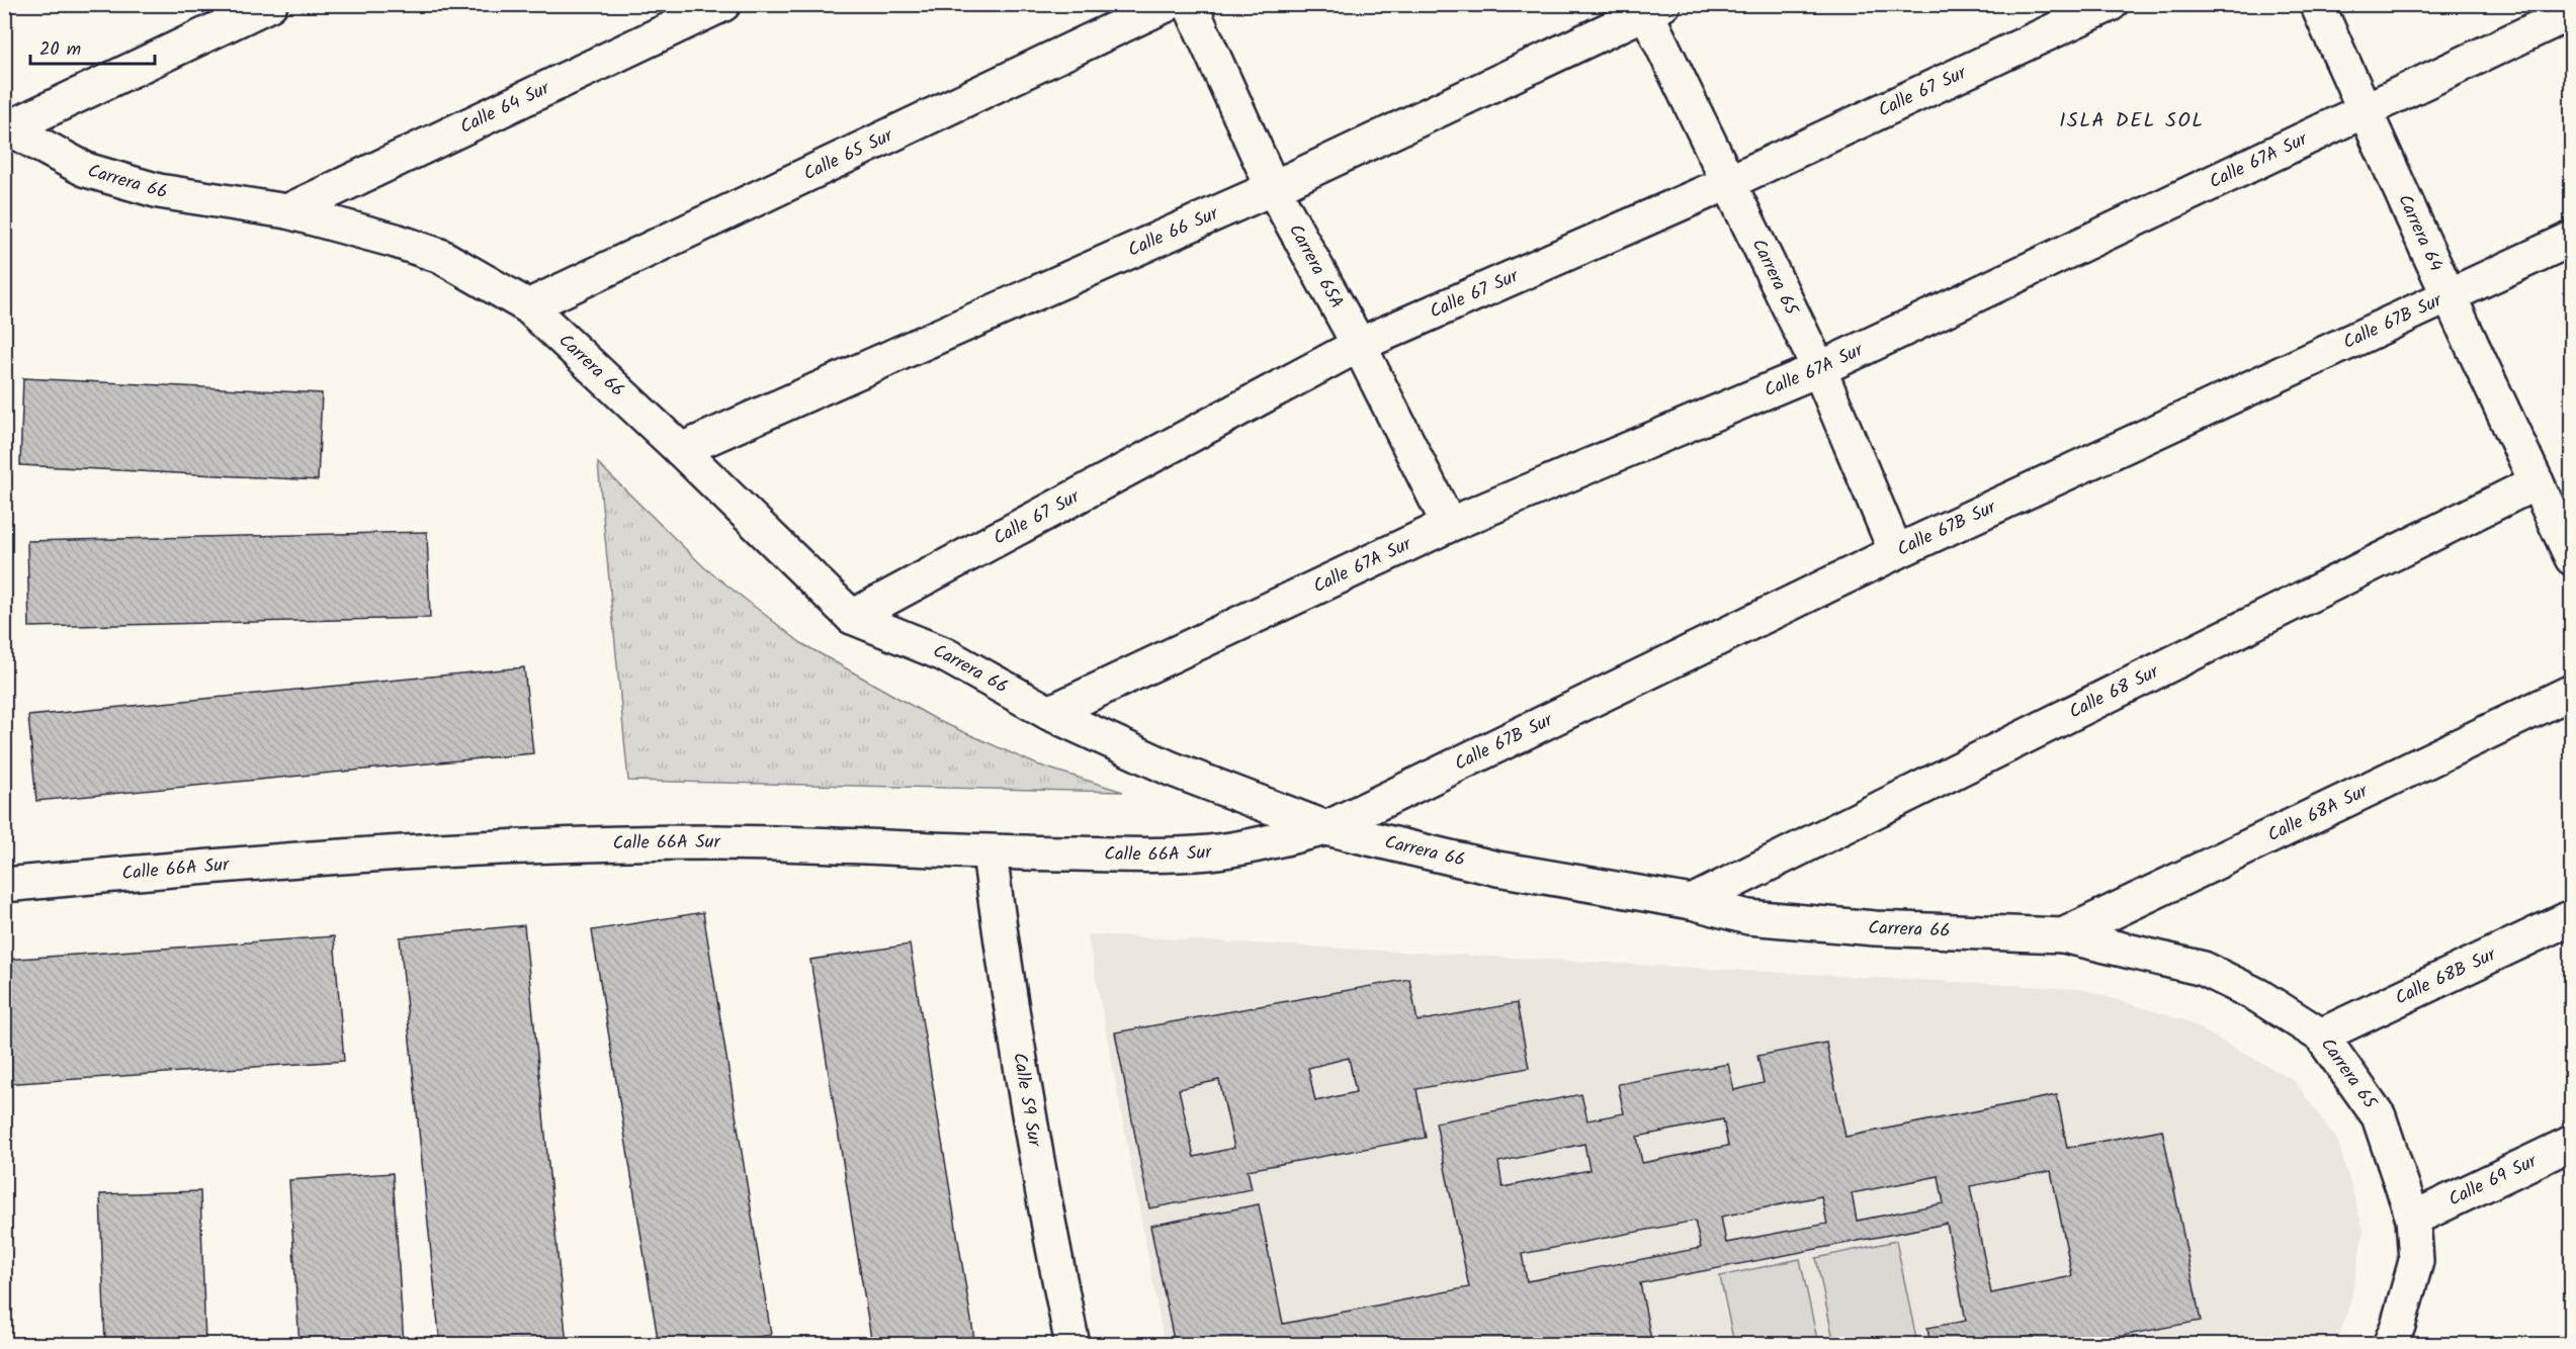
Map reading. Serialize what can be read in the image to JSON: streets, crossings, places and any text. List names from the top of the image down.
{
  "streets": {
    "street": [
      "Calle 67 Sur",
      "Calle 64 Sur",
      "Calle 65 Sur",
      "Calle 67A Sur",
      "Carrera 66",
      "Calle 66 Sur",
      "Carrera 64",
      "Carrera 65A",
      "Carrera 65",
      "Calle 67B Sur",
      "Calle 68 Sur",
      "Calle 68A Sur",
      "Calle 66A Sur",
      "Calle 68B Sur",
      "Calle 59 Sur",
      "Calle 69 Sur"
    ]
  },
  "crossings": [
    ["Calle 67 Sur", "Carrera 66"],
    ["Calle 67 Sur", "Carrera 65A"],
    ["Calle 67 Sur", "Carrera 65"],
    ["Calle 64 Sur", "Carrera 66"],
    ["Calle 65 Sur", "Carrera 66"],
    ["Calle 67A Sur", "Carrera 66"],
    ["Calle 67A Sur", "Carrera 64"],
    ["Calle 67A Sur", "Carrera 65A"],
    ["Calle 67A Sur", "Carrera 65"],
    ["Carrera 66", "Calle 66 Sur"],
    ["Carrera 66", "Carrera 65"],
    ["Carrera 66", "Calle 67B Sur"],
    ["Carrera 66", "Calle 68 Sur"],
    ["Carrera 66", "Calle 68A Sur"],
    ["Carrera 66", "Calle 66A Sur"],
    ["Calle 66 Sur", "Carrera 65A"],
    ["Calle 66 Sur", "Carrera 65"],
    ["Carrera 64", "Calle 67B Sur"],
    ["Carrera 64", "Calle 68 Sur"],
    ["Carrera 65", "Calle 67B Sur"],
    ["Carrera 65", "Calle 68A Sur"],
    ["Carrera 65", "Calle 68B Sur"],
    ["Carrera 65", "Calle 69 Sur"],
    ["Calle 67B Sur", "Calle 66A Sur"],
    ["Calle 66A Sur", "Calle 59 Sur"]
  ],
  "districts": ["ISLA DEL SOL"],
  "scale_bar": "20 m"
}
